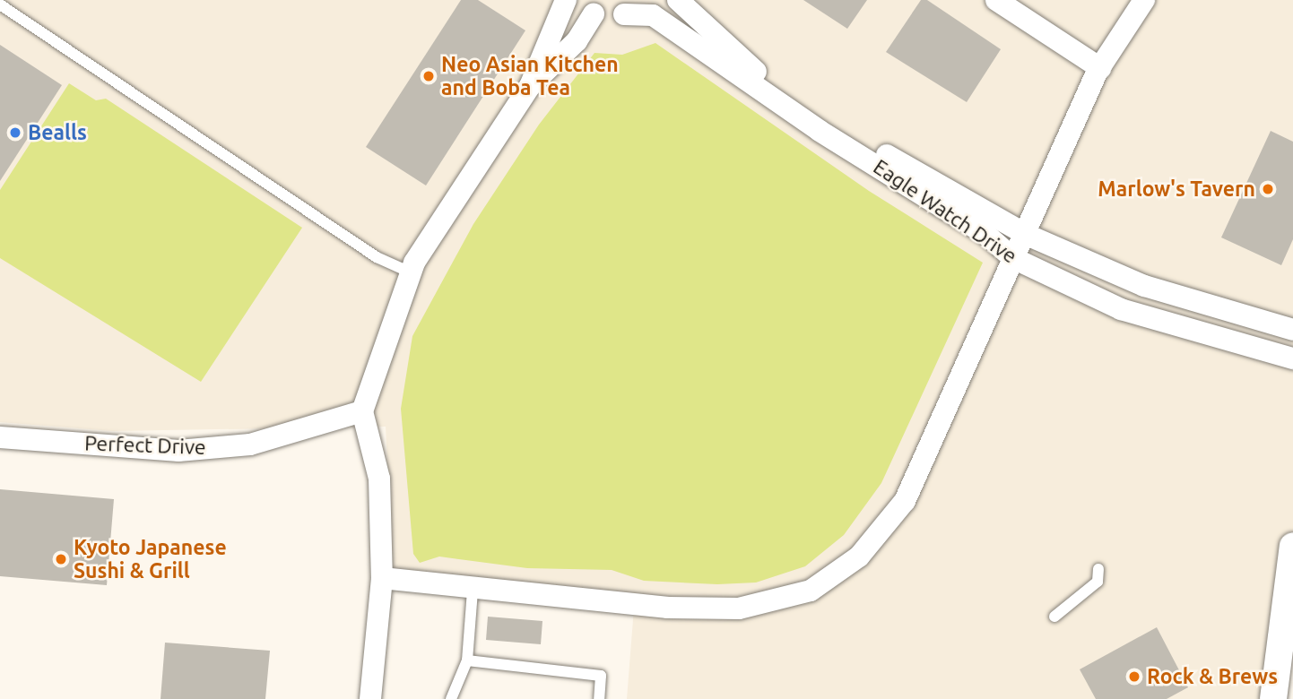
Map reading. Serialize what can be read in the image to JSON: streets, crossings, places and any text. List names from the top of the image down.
{
  "streets": {
    "street": ["Eagle Watch Drive", "Perfect Drive"]
  },
  "places": [
    "Neo Asian Kitchen and Boba Tea",
    "Bealls",
    "Marlow's Tavern",
    "Kyoto Japanese Sushi & Grill",
    "Rock & Brews"
  ]
}
